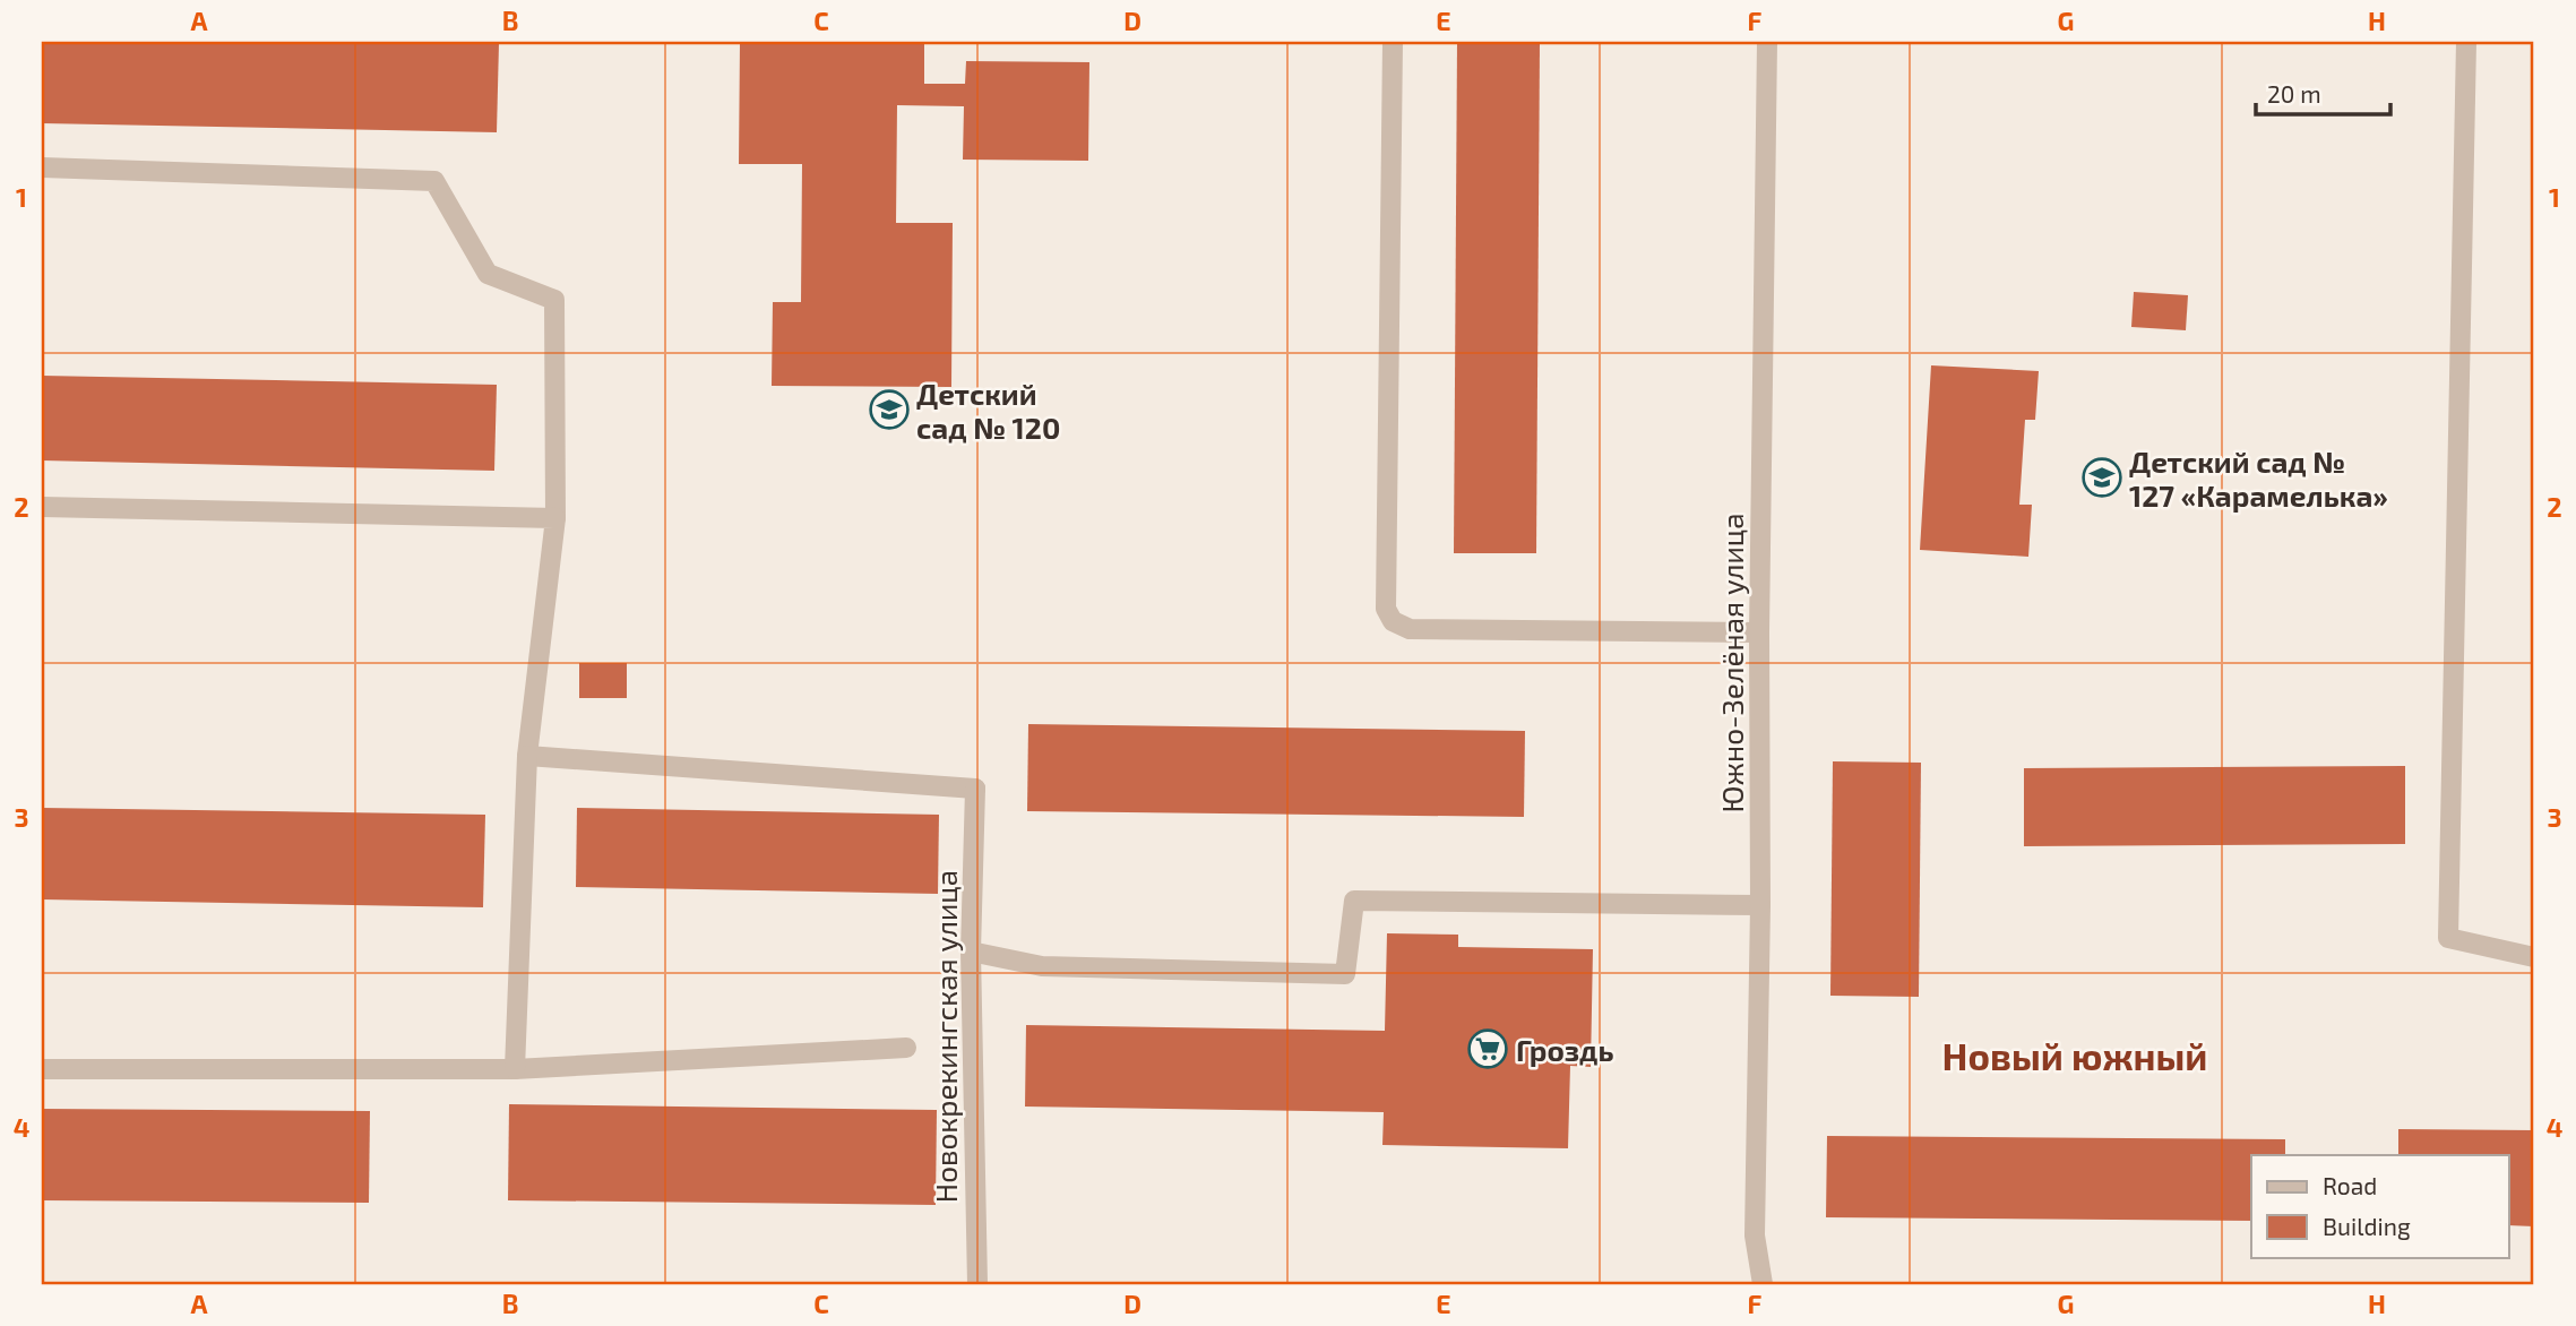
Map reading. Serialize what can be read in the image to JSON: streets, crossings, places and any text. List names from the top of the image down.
{
  "streets": {
    "street": ["Южно-Зелёная улица", "Новокрекингская улица"]
  },
  "districts": ["Новый южный"],
  "places": {
    "school or university": ["Детский сад № 120", "Детский сад № 127 «Карамелька»"],
    "supermarket": ["Гроздь"]
  },
  "legend": ["Road", "Building"],
  "scale_bar": "20 m",
  "grid": {
    "columns": [
      "A",
      "B",
      "C",
      "D",
      "E",
      "F",
      "G",
      "H"
    ],
    "rows": [
      "1",
      "2",
      "3",
      "4"
    ]
  }
}
